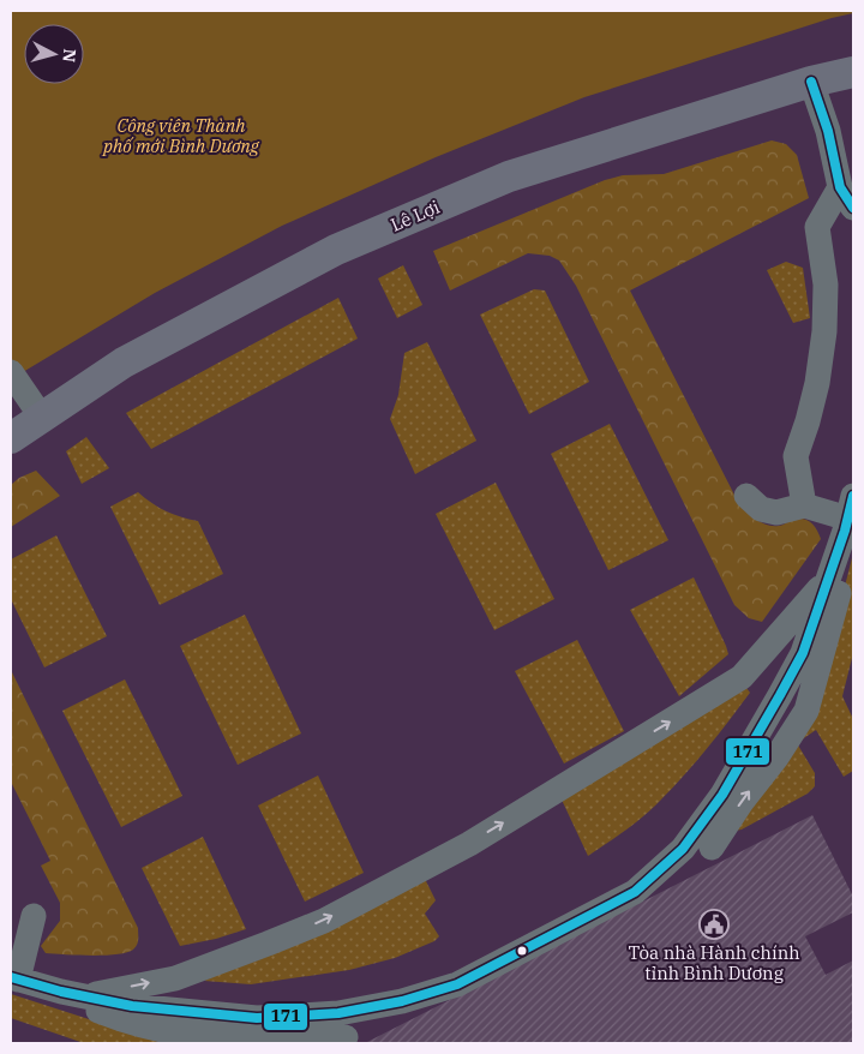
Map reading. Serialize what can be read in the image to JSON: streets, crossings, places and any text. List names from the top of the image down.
{
  "streets": {
    "main road": ["Lê Lợi"]
  },
  "parks": ["Công viên Thành phố mới Bình Dương"],
  "places": {
    "public building": ["Tòa nhà Hành chính tỉnh Bình Dương"]
  },
  "lines": ["transit line 171"],
  "north": "right"
}
